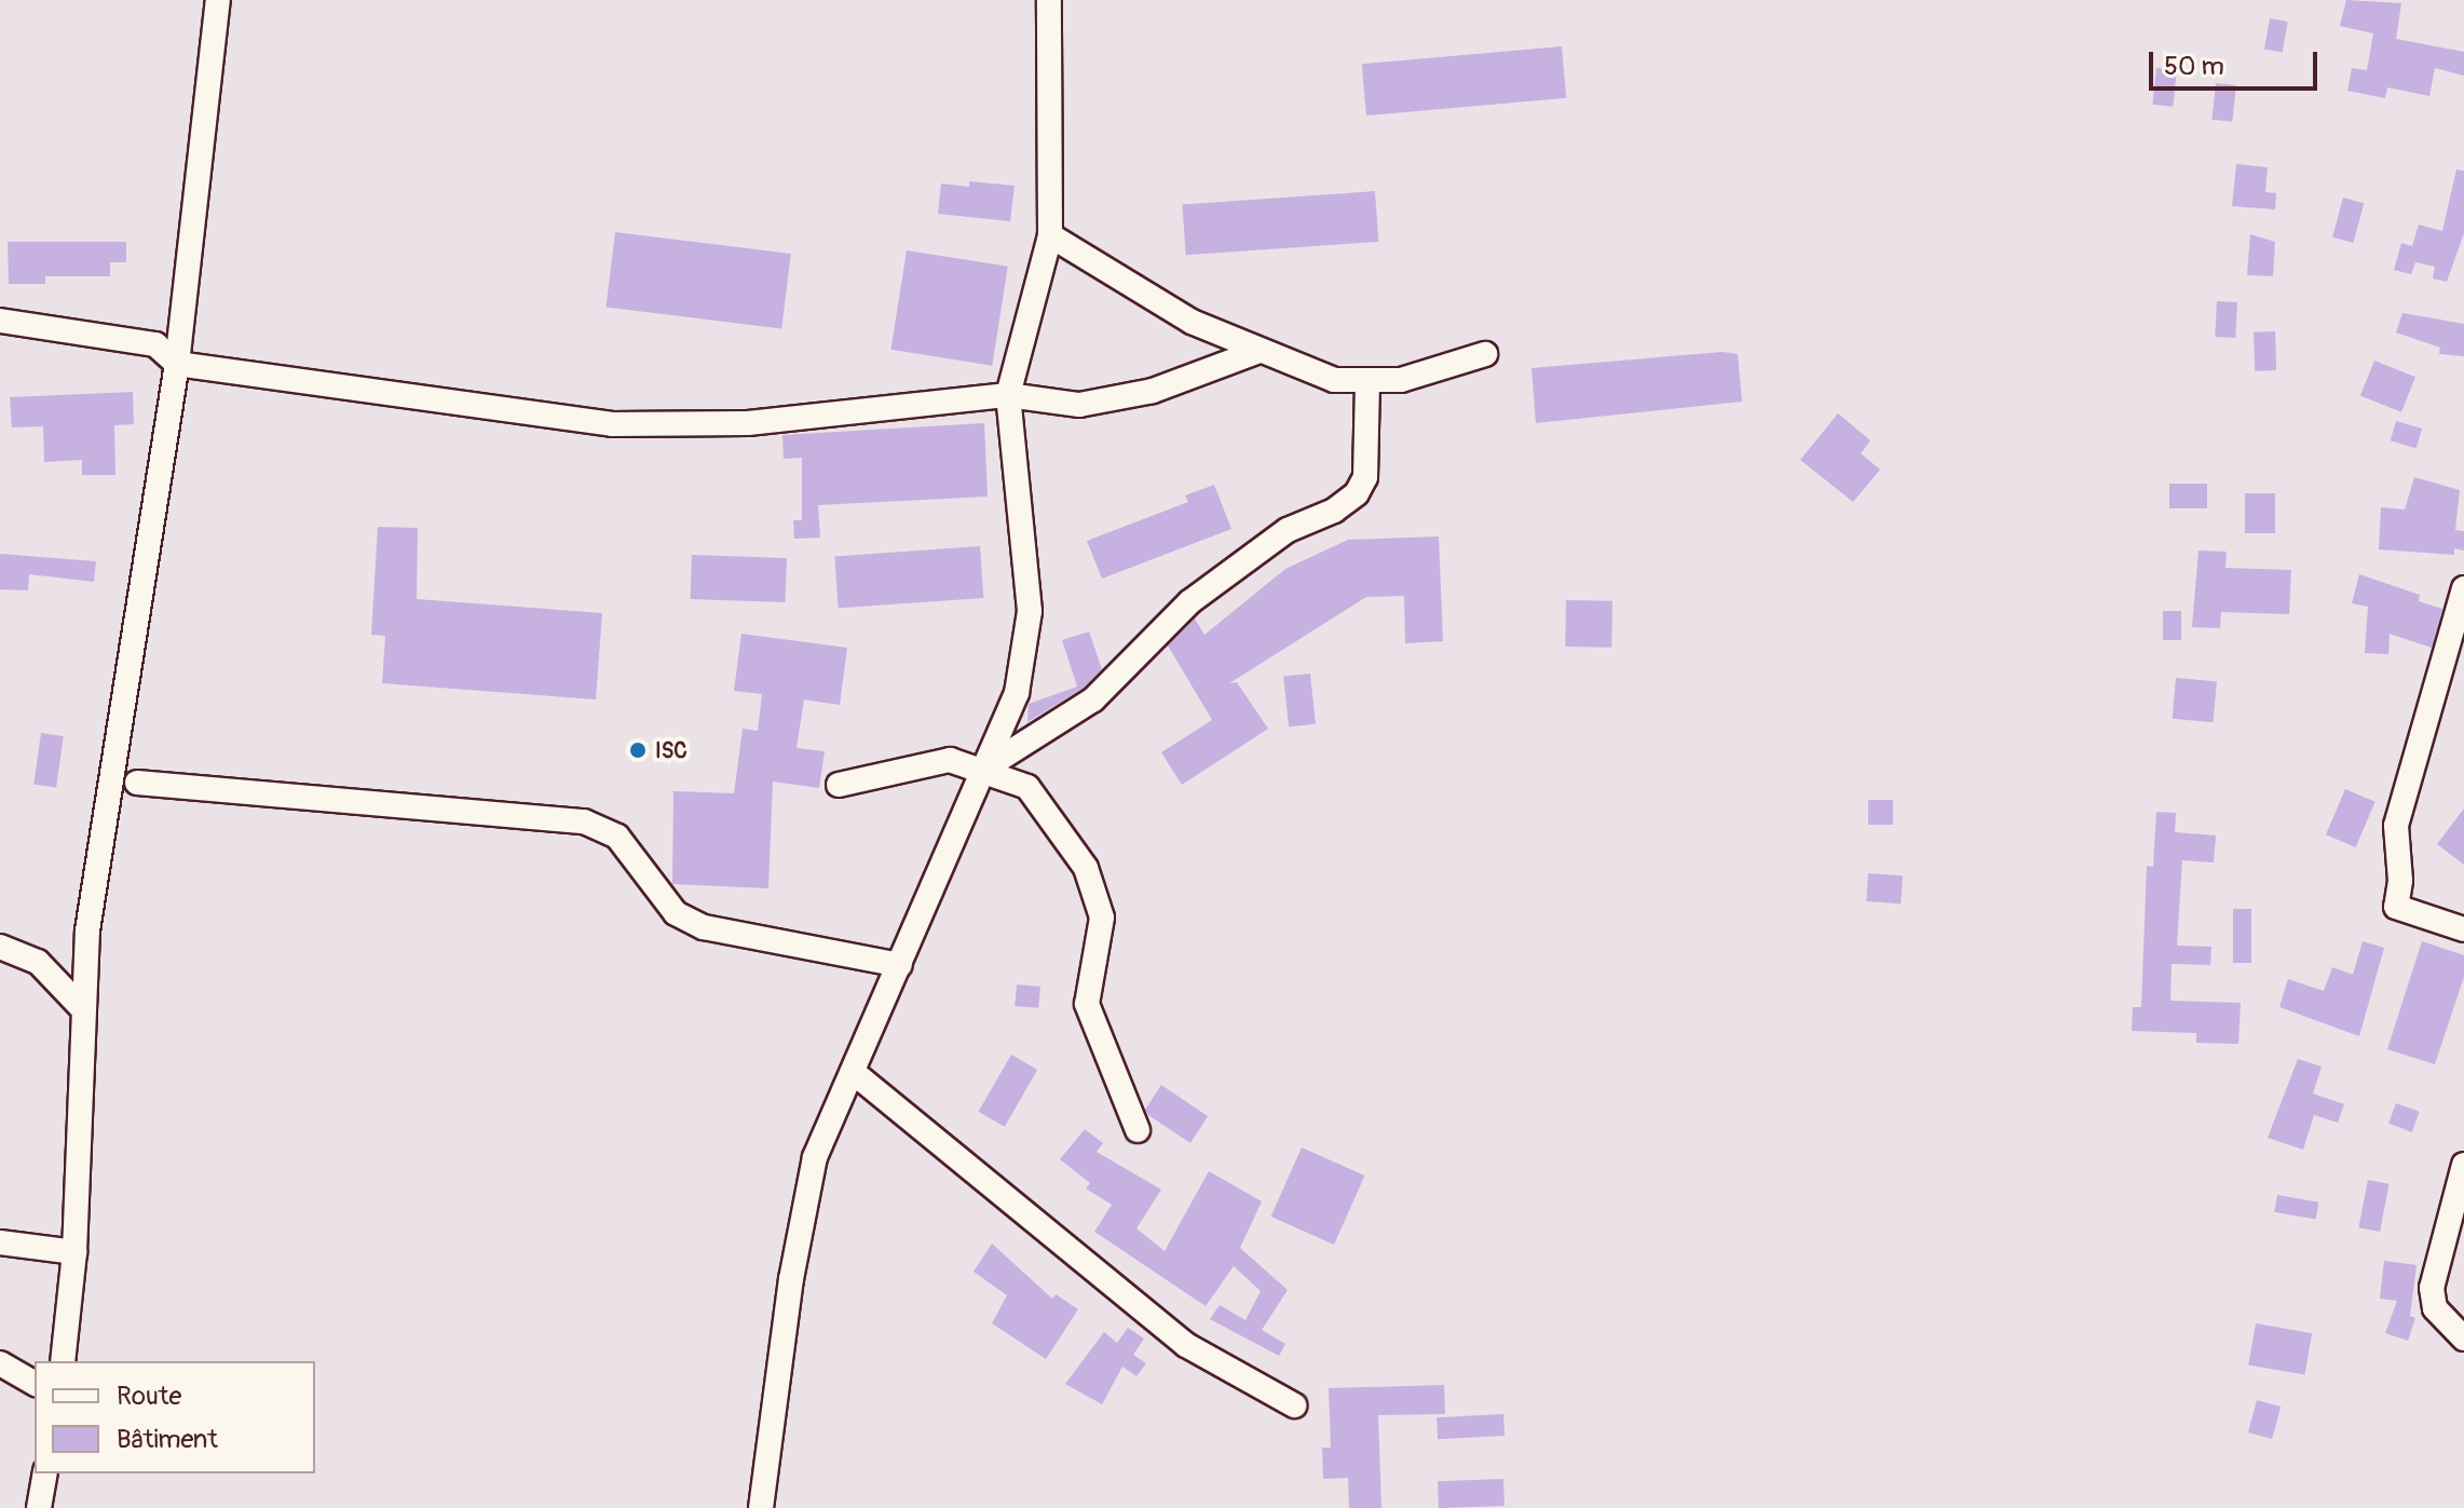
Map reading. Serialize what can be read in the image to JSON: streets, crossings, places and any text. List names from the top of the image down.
{
  "places": ["ISC"],
  "legend": ["Route", "Bâtiment"],
  "scale_bar": "50 m"
}
